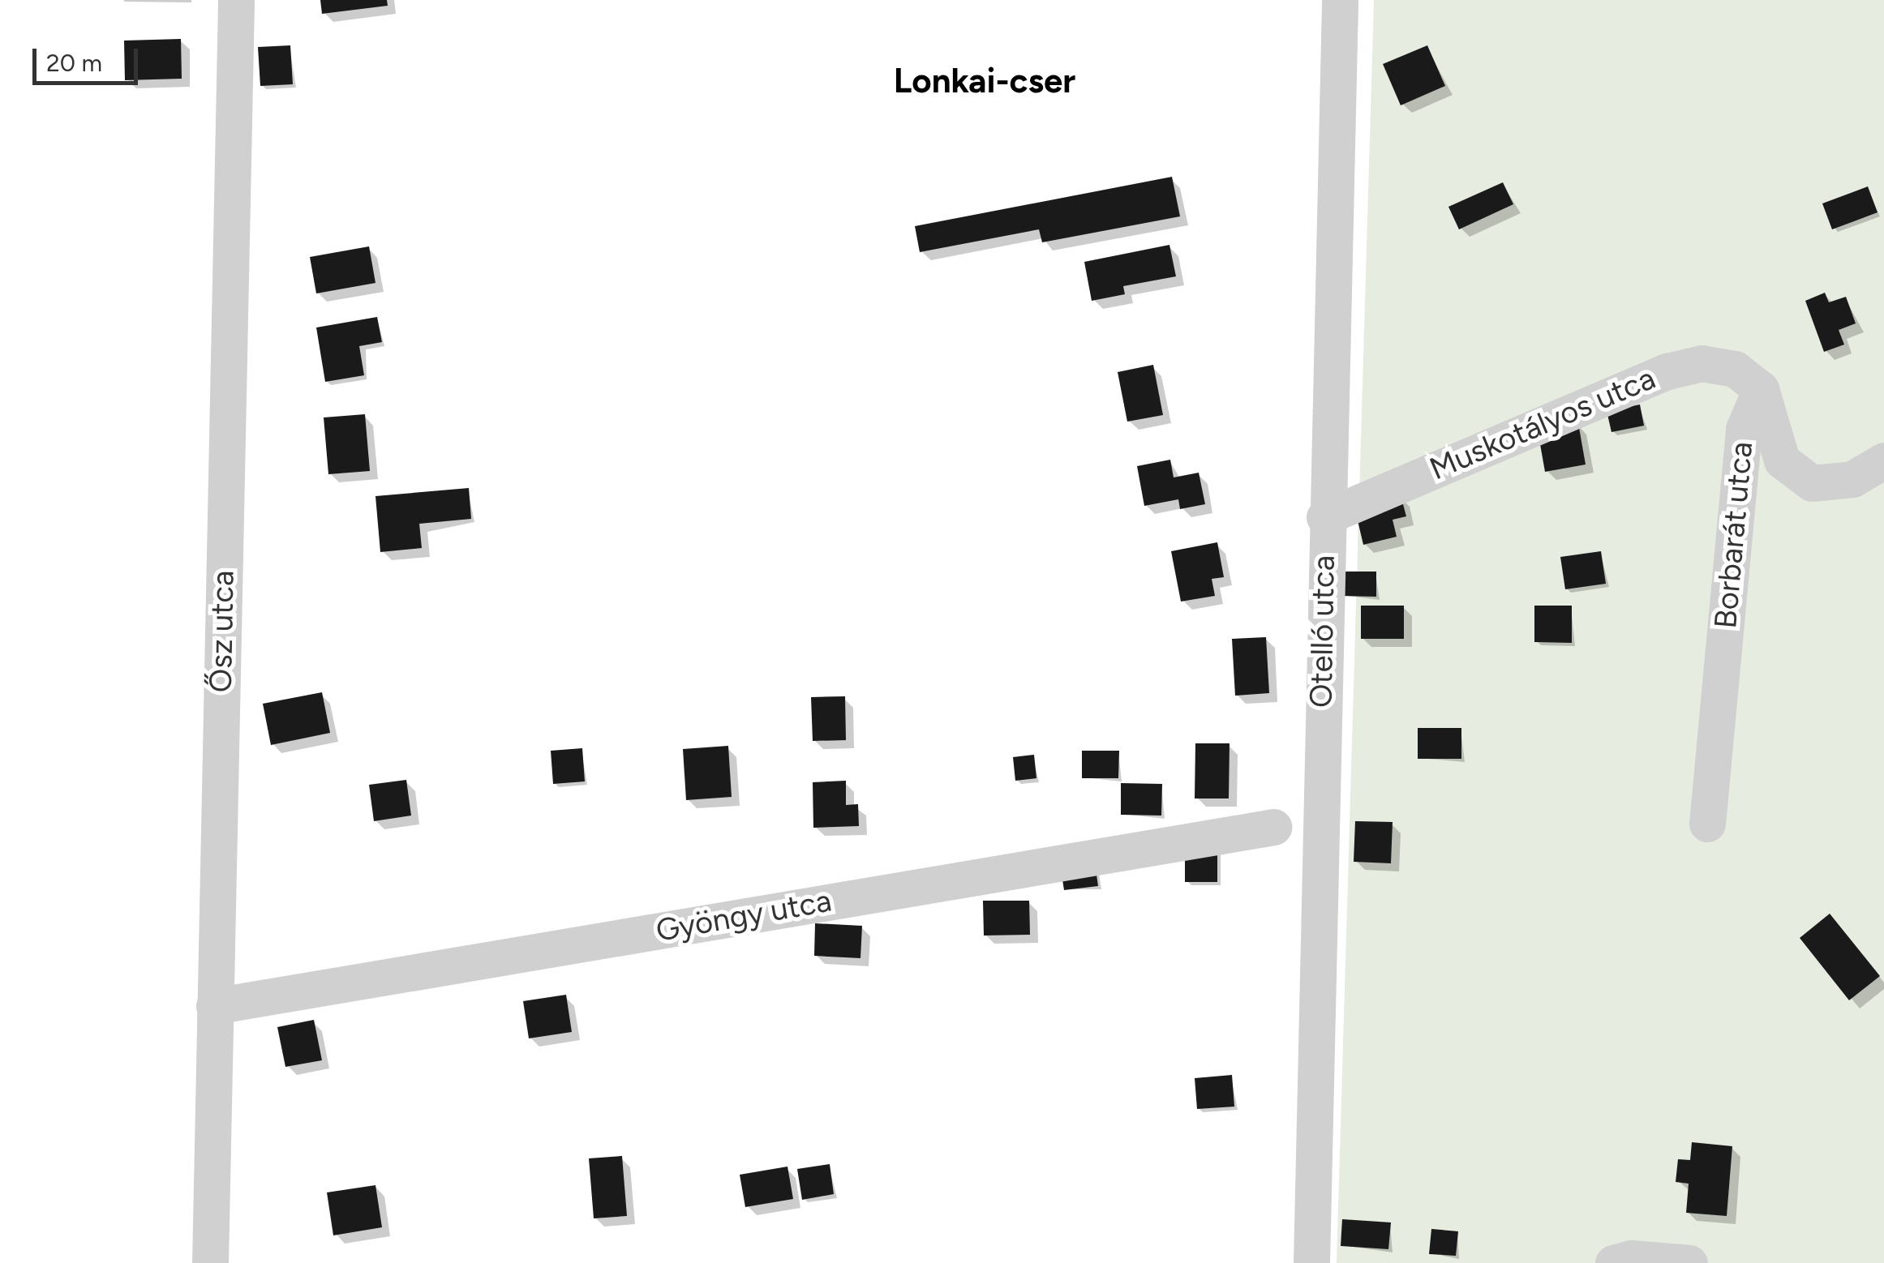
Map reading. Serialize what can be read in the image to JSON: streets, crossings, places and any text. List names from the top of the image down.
{
  "streets": {
    "street": [
      "Muskotályos utca",
      "Borbarát utca",
      "Ősz utca",
      "Otelló utca",
      "Gyöngy utca"
    ]
  },
  "crossings": [
    ["Muskotályos utca", "Borbarát utca"],
    ["Muskotályos utca", "Otelló utca"],
    ["Ősz utca", "Gyöngy utca"]
  ],
  "districts": ["Lonkai-cser"],
  "scale_bar": "20 m"
}
